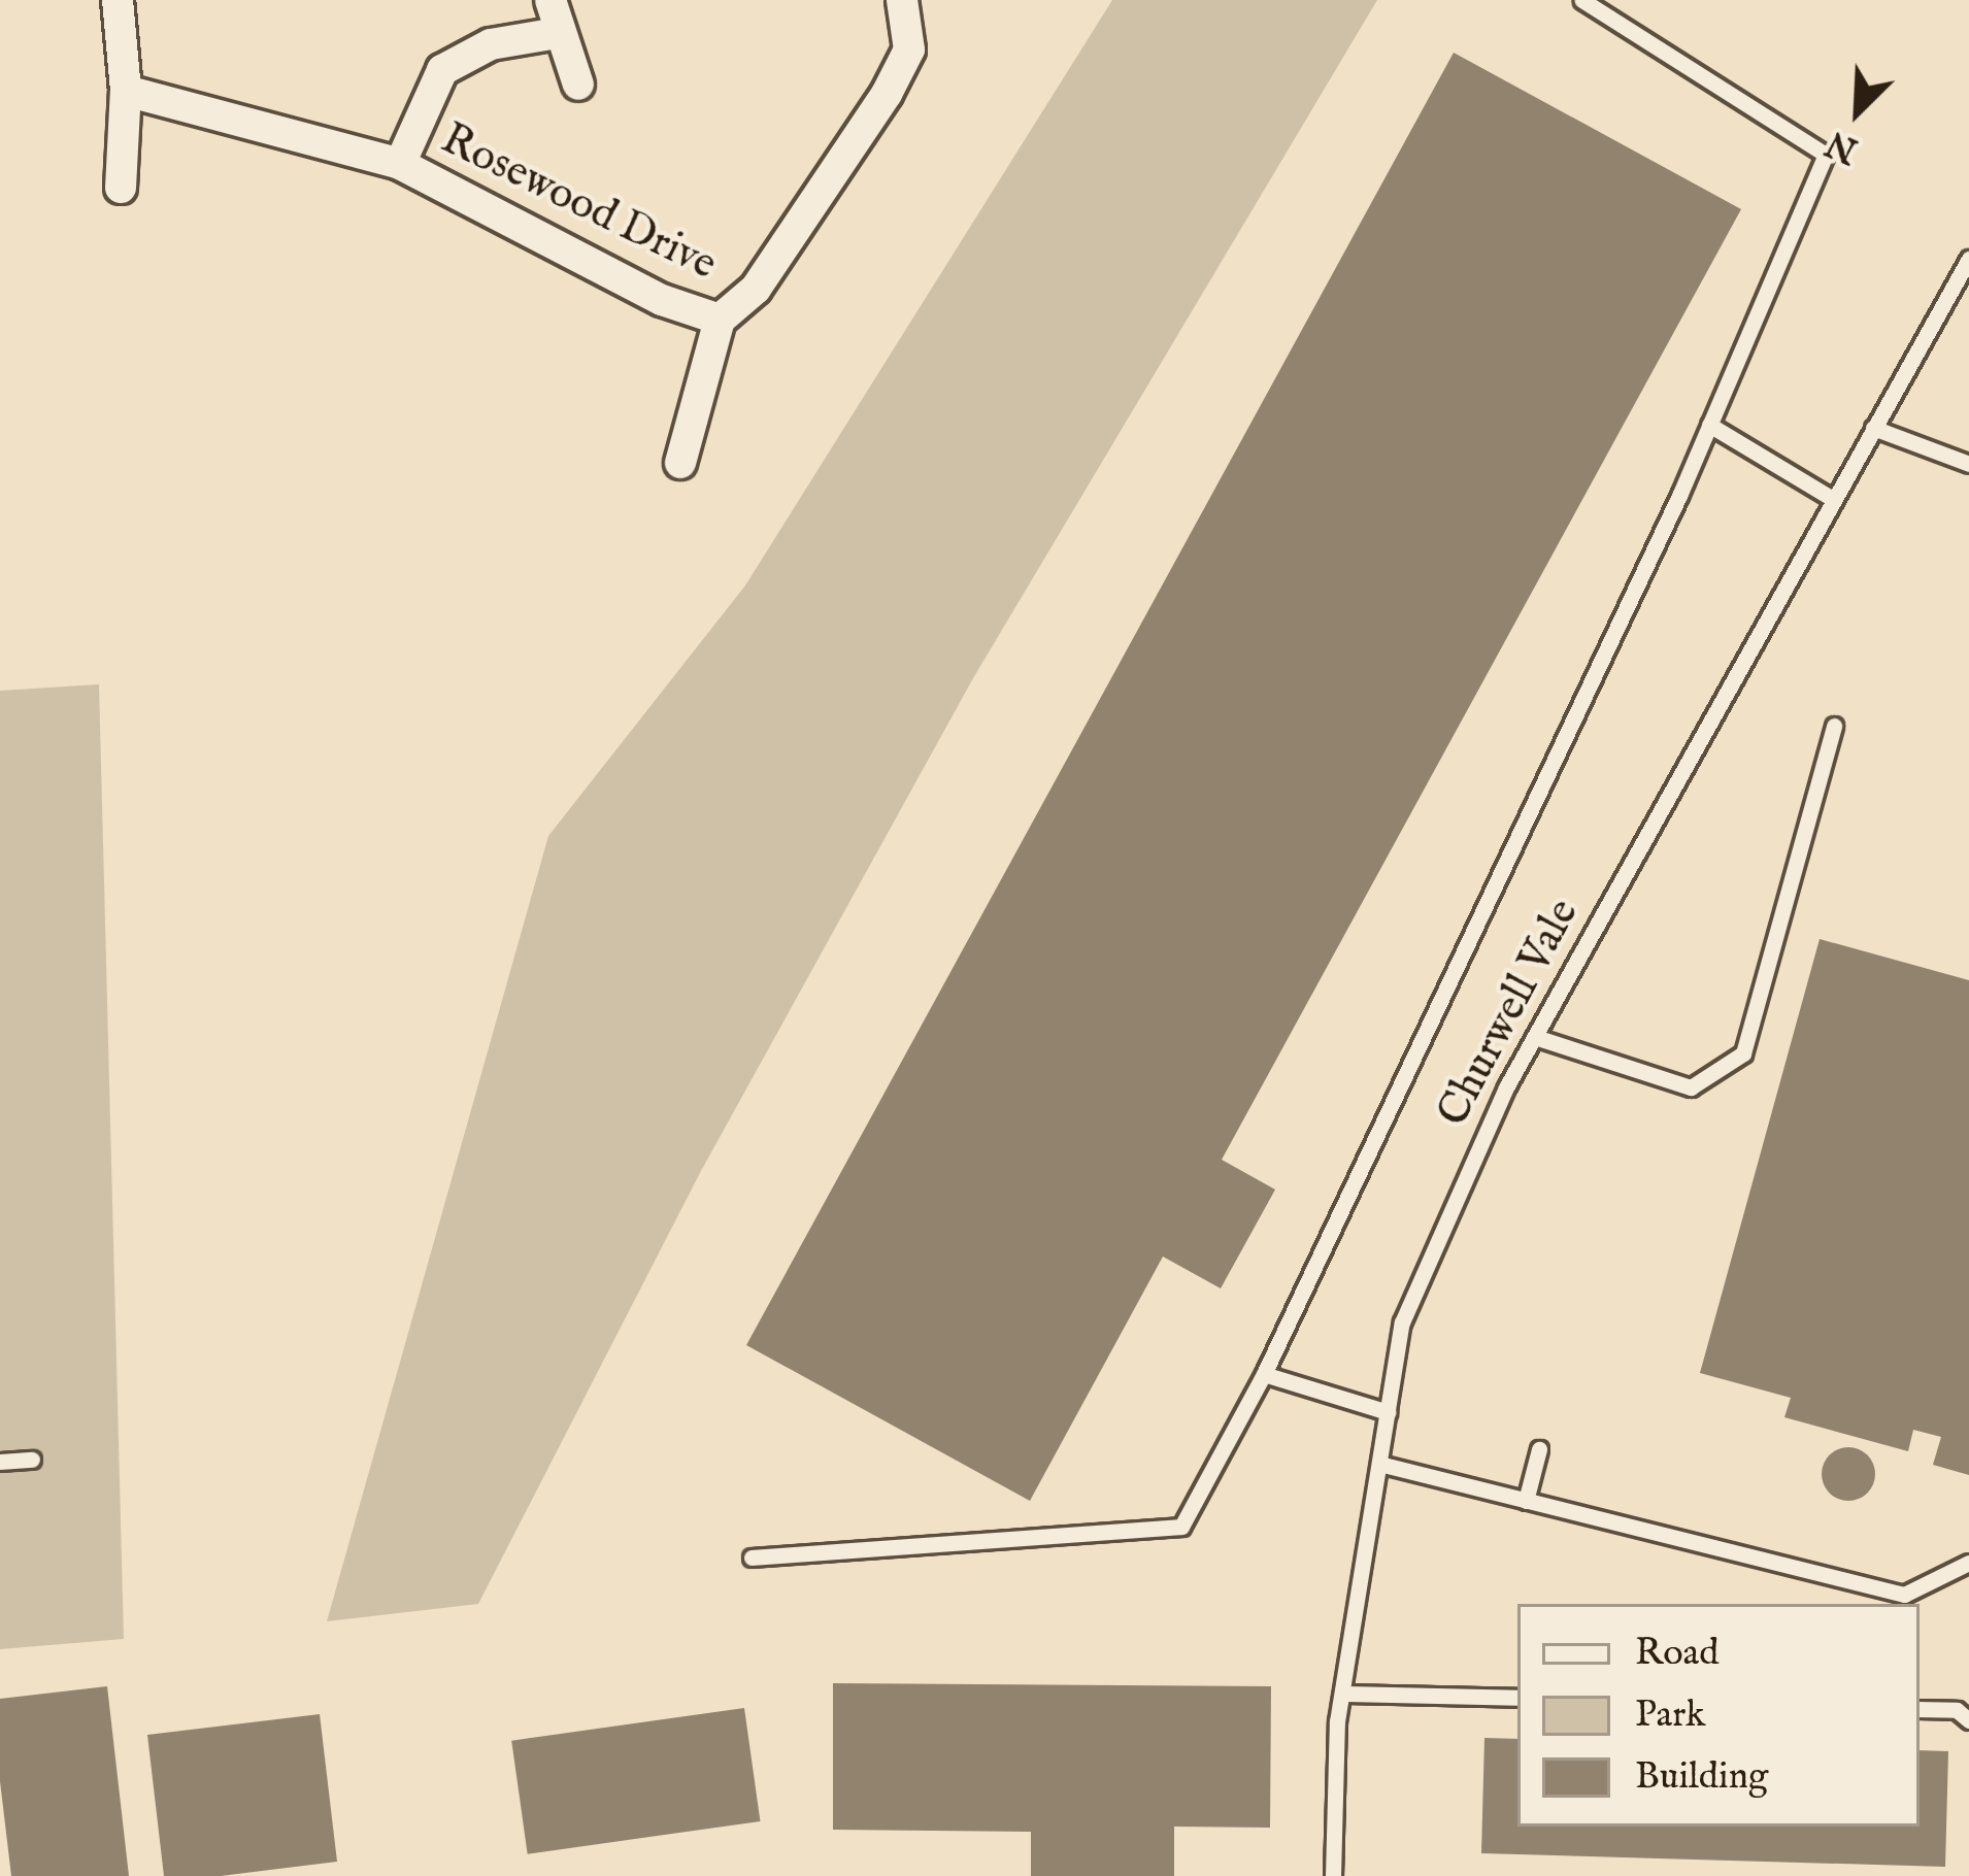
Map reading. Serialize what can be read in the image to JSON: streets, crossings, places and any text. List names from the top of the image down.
{
  "streets": {
    "street": ["Rosewood Drive"],
    "lane": ["Churwell Vale"]
  },
  "legend": ["Road", "Park", "Building"],
  "north": "bottom left"
}
